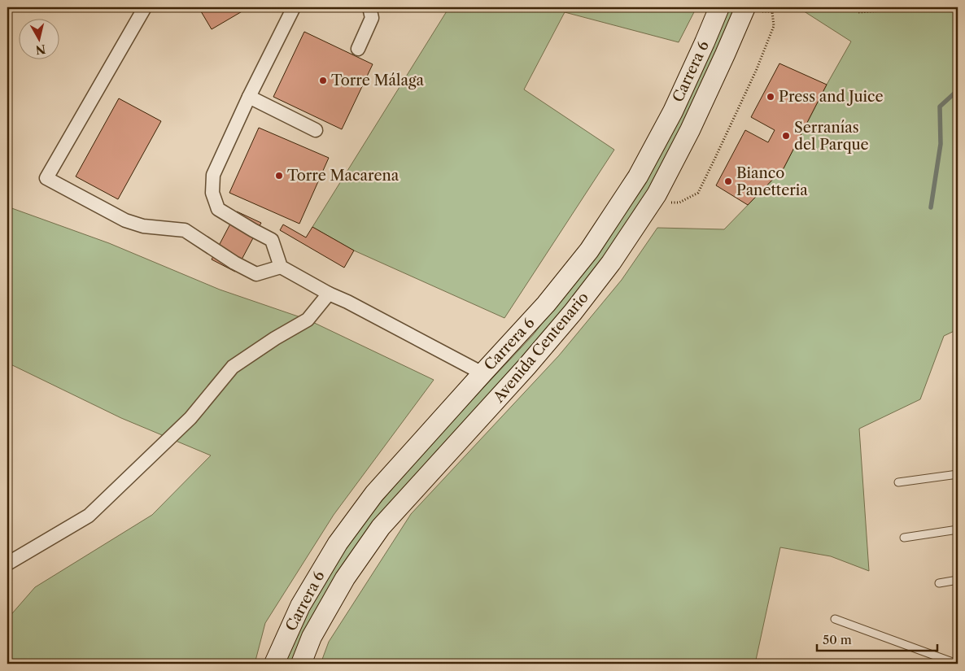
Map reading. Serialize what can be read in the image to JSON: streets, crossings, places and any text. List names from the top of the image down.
{
  "streets": {
    "main road": ["Carrera 6", "Avenida Centenario"]
  },
  "places": [
    "Torre Málaga",
    "Press and Juice",
    "Serranías del Parque",
    "Torre Macarena",
    "Bianco Panetteria"
  ],
  "scale_bar": "50 m",
  "north": "bottom"
}
